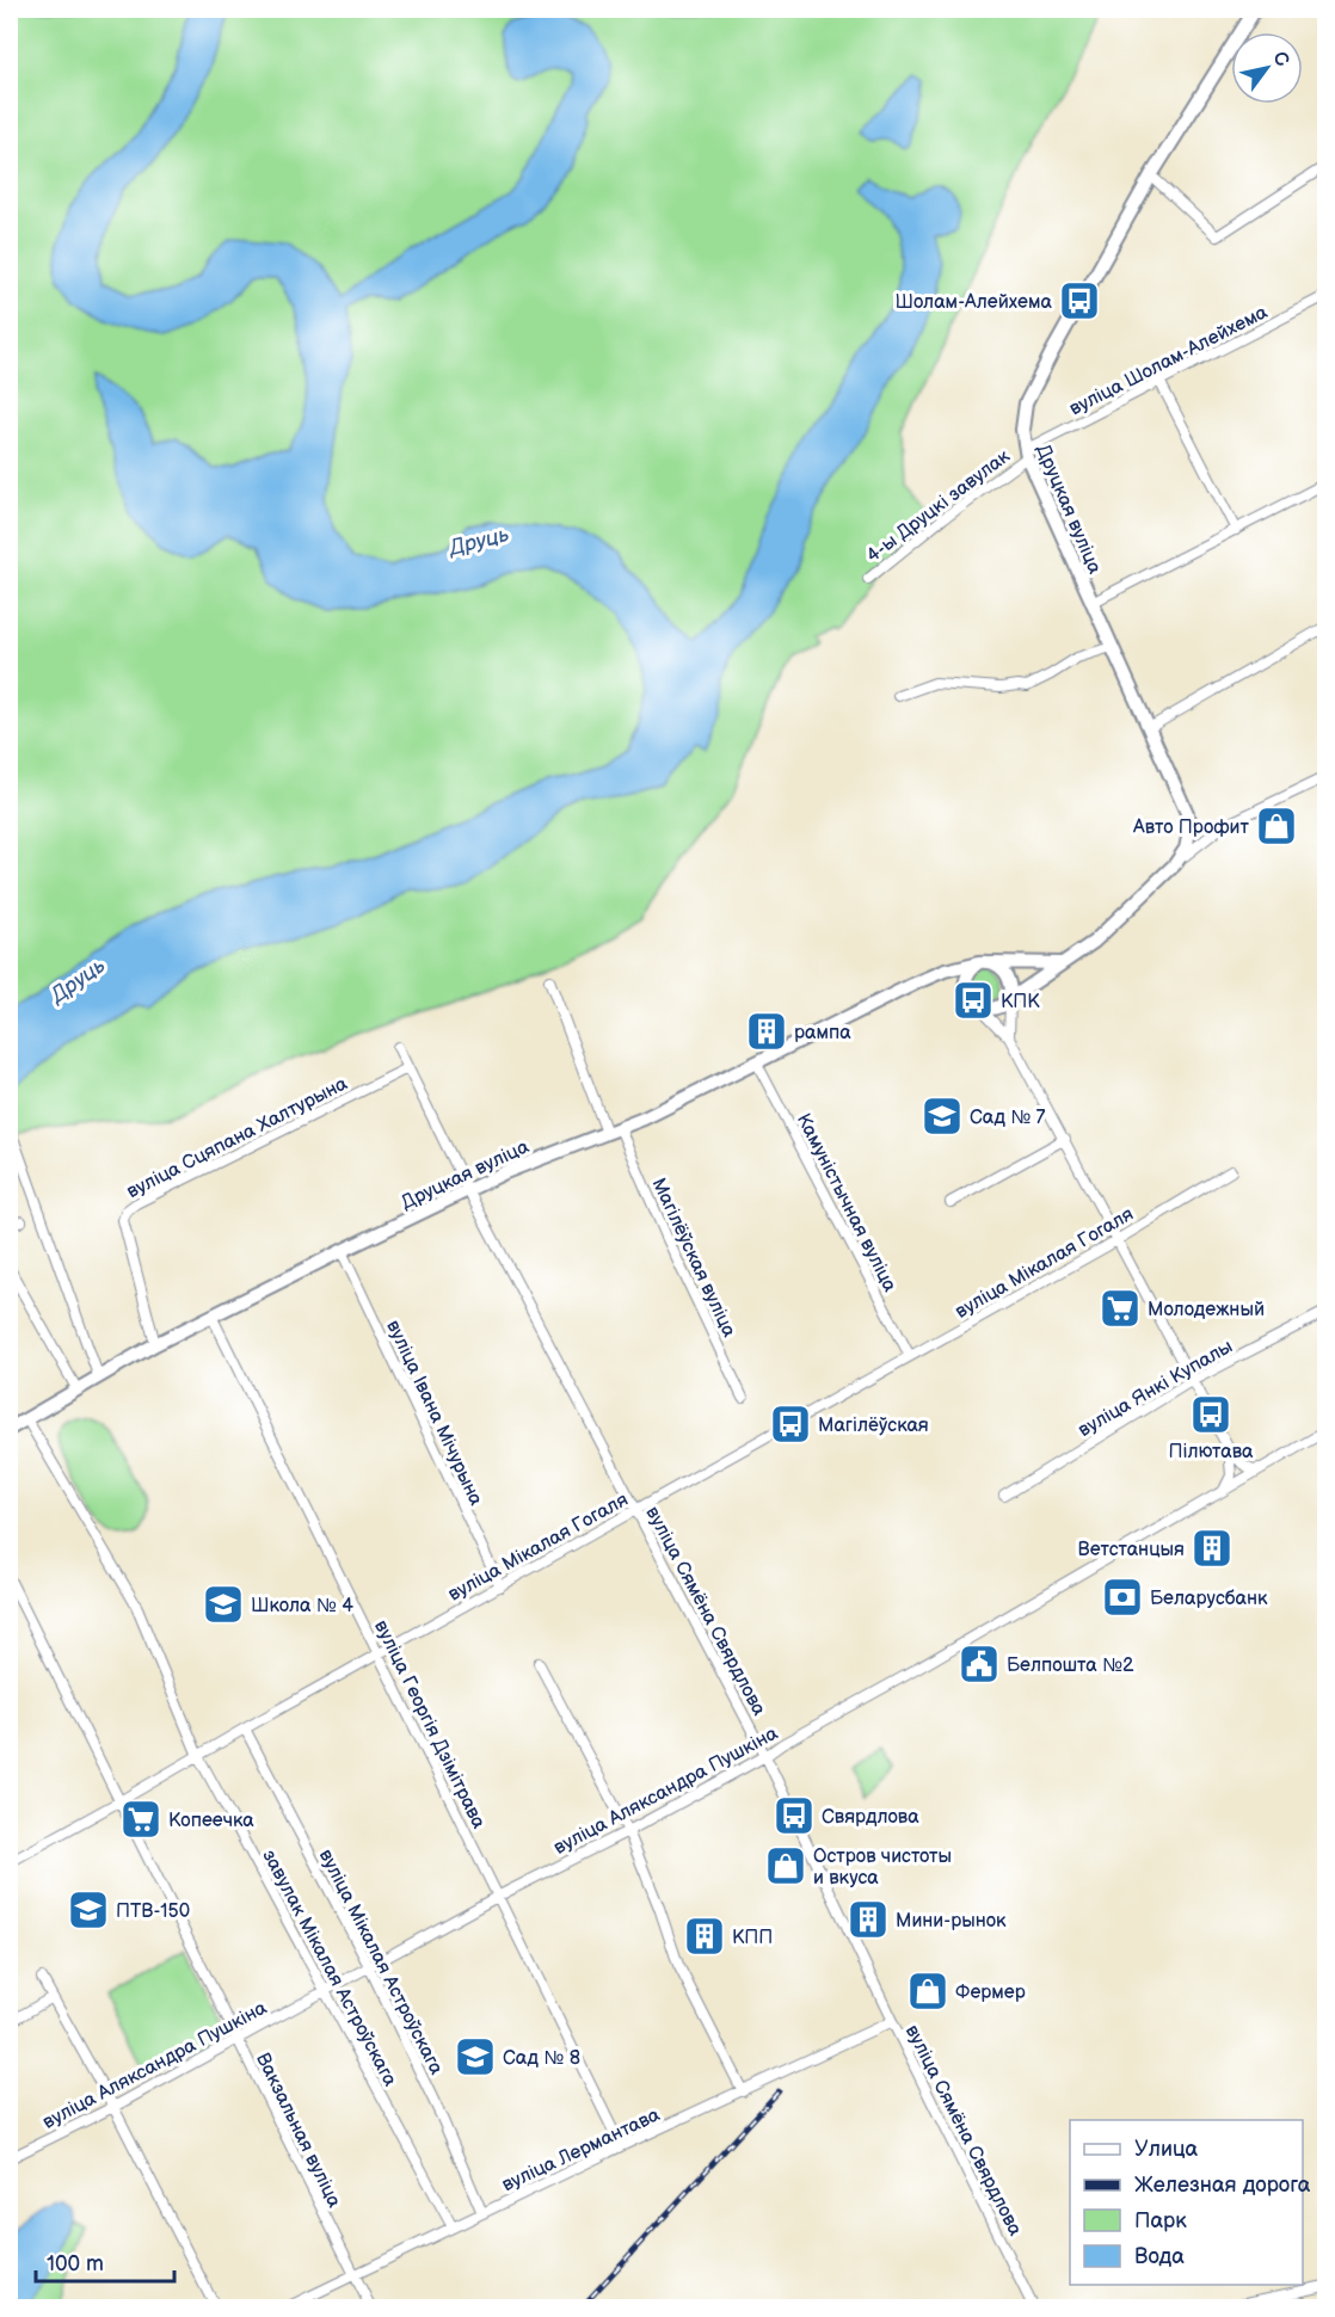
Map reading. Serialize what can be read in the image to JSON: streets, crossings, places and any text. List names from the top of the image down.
{
  "streets": {
    "main road": ["Друцкая вуліца"],
    "street": [
      "вуліца Шолам-Алейхема",
      "4-ы Друцкі завулак",
      "вуліца Сцяпана Халтурына",
      "Камуністычная вуліца",
      "Магілёўская вуліца",
      "вуліца Мікалая Гогаля",
      "вуліца Янкі Купалы",
      "вуліца Івана Мічурына",
      "вуліца Сямёна Свярдлова",
      "вуліца Георгія Дзімітрава",
      "вуліца Аляксандра Пушкіна",
      "вуліца Мікалая Астроўскага",
      "завулак Мікалая Астроўскага",
      "Вакзальная вуліца",
      "вуліца Лермантава"
    ]
  },
  "crossings": [
    ["вуліца Шолам-Алейхема", "4-ы Друцкі завулак"],
    ["вуліца Шолам-Алейхема", "Друцкая вуліца"],
    ["4-ы Друцкі завулак", "Друцкая вуліца"],
    ["Друцкая вуліца", "вуліца Сцяпана Халтурына"],
    ["Друцкая вуліца", "Камуністычная вуліца"],
    ["Друцкая вуліца", "Магілёўская вуліца"],
    ["Друцкая вуліца", "вуліца Івана Мічурына"],
    ["Друцкая вуліца", "вуліца Сямёна Свярдлова"],
    ["Друцкая вуліца", "вуліца Георгія Дзімітрава"],
    ["Друцкая вуліца", "завулак Мікалая Астроўскага"],
    ["вуліца Сцяпана Халтурына", "вуліца Сямёна Свярдлова"],
    ["Камуністычная вуліца", "вуліца Мікалая Гогаля"],
    ["вуліца Мікалая Гогаля", "вуліца Івана Мічурына"],
    ["вуліца Мікалая Гогаля", "вуліца Сямёна Свярдлова"],
    ["вуліца Мікалая Гогаля", "вуліца Георгія Дзімітрава"],
    ["вуліца Мікалая Гогаля", "вуліца Мікалая Астроўскага"],
    ["вуліца Мікалая Гогаля", "завулак Мікалая Астроўскага"],
    ["вуліца Мікалая Гогаля", "Вакзальная вуліца"],
    ["вуліца Сямёна Свярдлова", "вуліца Аляксандра Пушкіна"],
    ["вуліца Сямёна Свярдлова", "вуліца Лермантава"],
    ["вуліца Георгія Дзімітрава", "вуліца Аляксандра Пушкіна"],
    ["вуліца Георгія Дзімітрава", "вуліца Лермантава"],
    ["вуліца Аляксандра Пушкіна", "вуліца Мікалая Астроўскага"],
    ["вуліца Аляксандра Пушкіна", "завулак Мікалая Астроўскага"],
    ["вуліца Аляксандра Пушкіна", "Вакзальная вуліца"],
    ["вуліца Мікалая Астроўскага", "вуліца Лермантава"],
    ["завулак Мікалая Астроўскага", "вуліца Лермантава"],
    ["Вакзальная вуліца", "вуліца Лермантава"]
  ],
  "water": ["Друць"],
  "places": {
    "bus stop": [
      "Шолам-Алейхема",
      "КПК",
      "Пілютава",
      "Магілёўская",
      "Свярдлова"
    ],
    "shop": ["Авто Профит", "Остров чистоты и вкуса", "Фермер"],
    "building": [
      "рампа",
      "Ветстанцыя",
      "Мини-рынок",
      "КПП"
    ],
    "school or university": [
      "Сад № 7",
      "Школа № 4",
      "ПТВ-150",
      "Сад № 8"
    ],
    "supermarket": ["Молодежный", "Копеечка"],
    "bank": ["Беларусбанк"],
    "public building": ["Белпошта №2"]
  },
  "legend": [
    "Улица",
    "Железная дорога",
    "Парк",
    "Вода"
  ],
  "scale_bar": "100 m",
  "north": "top right"
}
